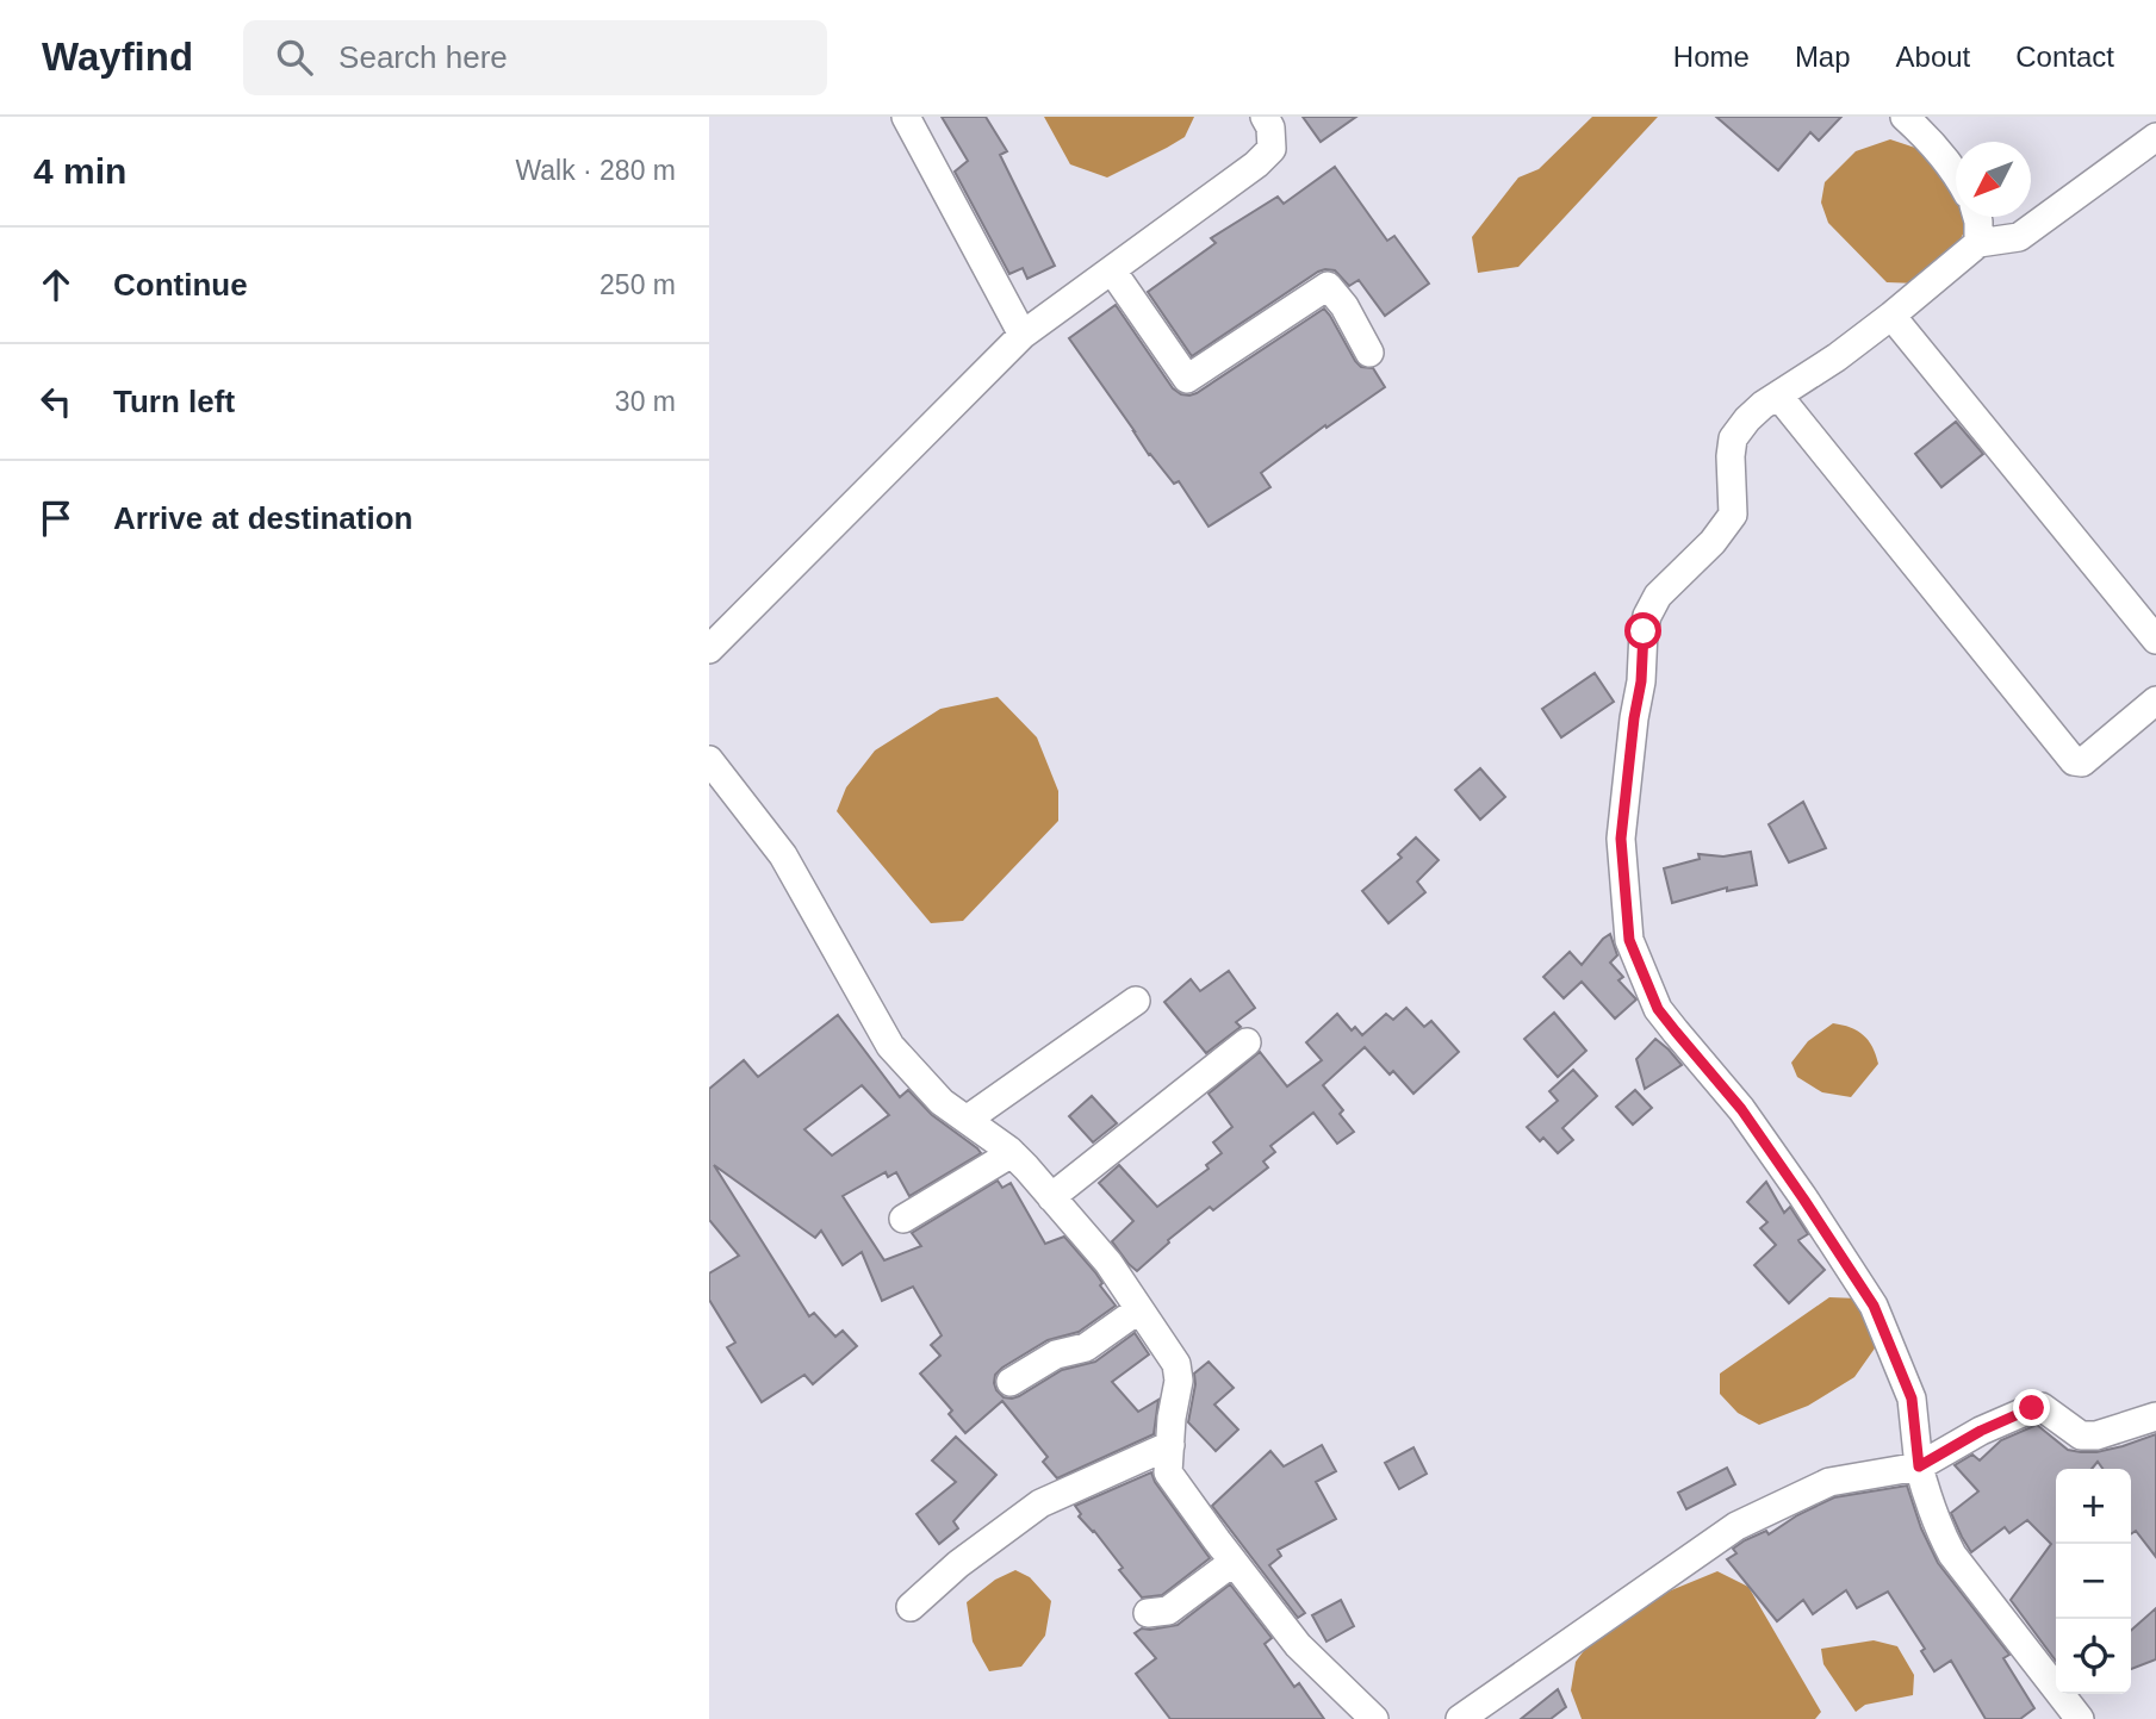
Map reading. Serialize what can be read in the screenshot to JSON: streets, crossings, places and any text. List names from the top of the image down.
{
  "north": "bottom left",
  "page": {
    "header": "Wayfind",
    "search": "Search here",
    "nav": [
      "Home",
      "Map",
      "About",
      "Contact"
    ],
    "heading": ["4 min", "Walk · 280 m"],
    "list": [
      ["Continue", "250 m"],
      ["Turn left", "30 m"],
      "Arrive at destination"
    ],
    "map_buttons": ["+", "−"]
  }
}
